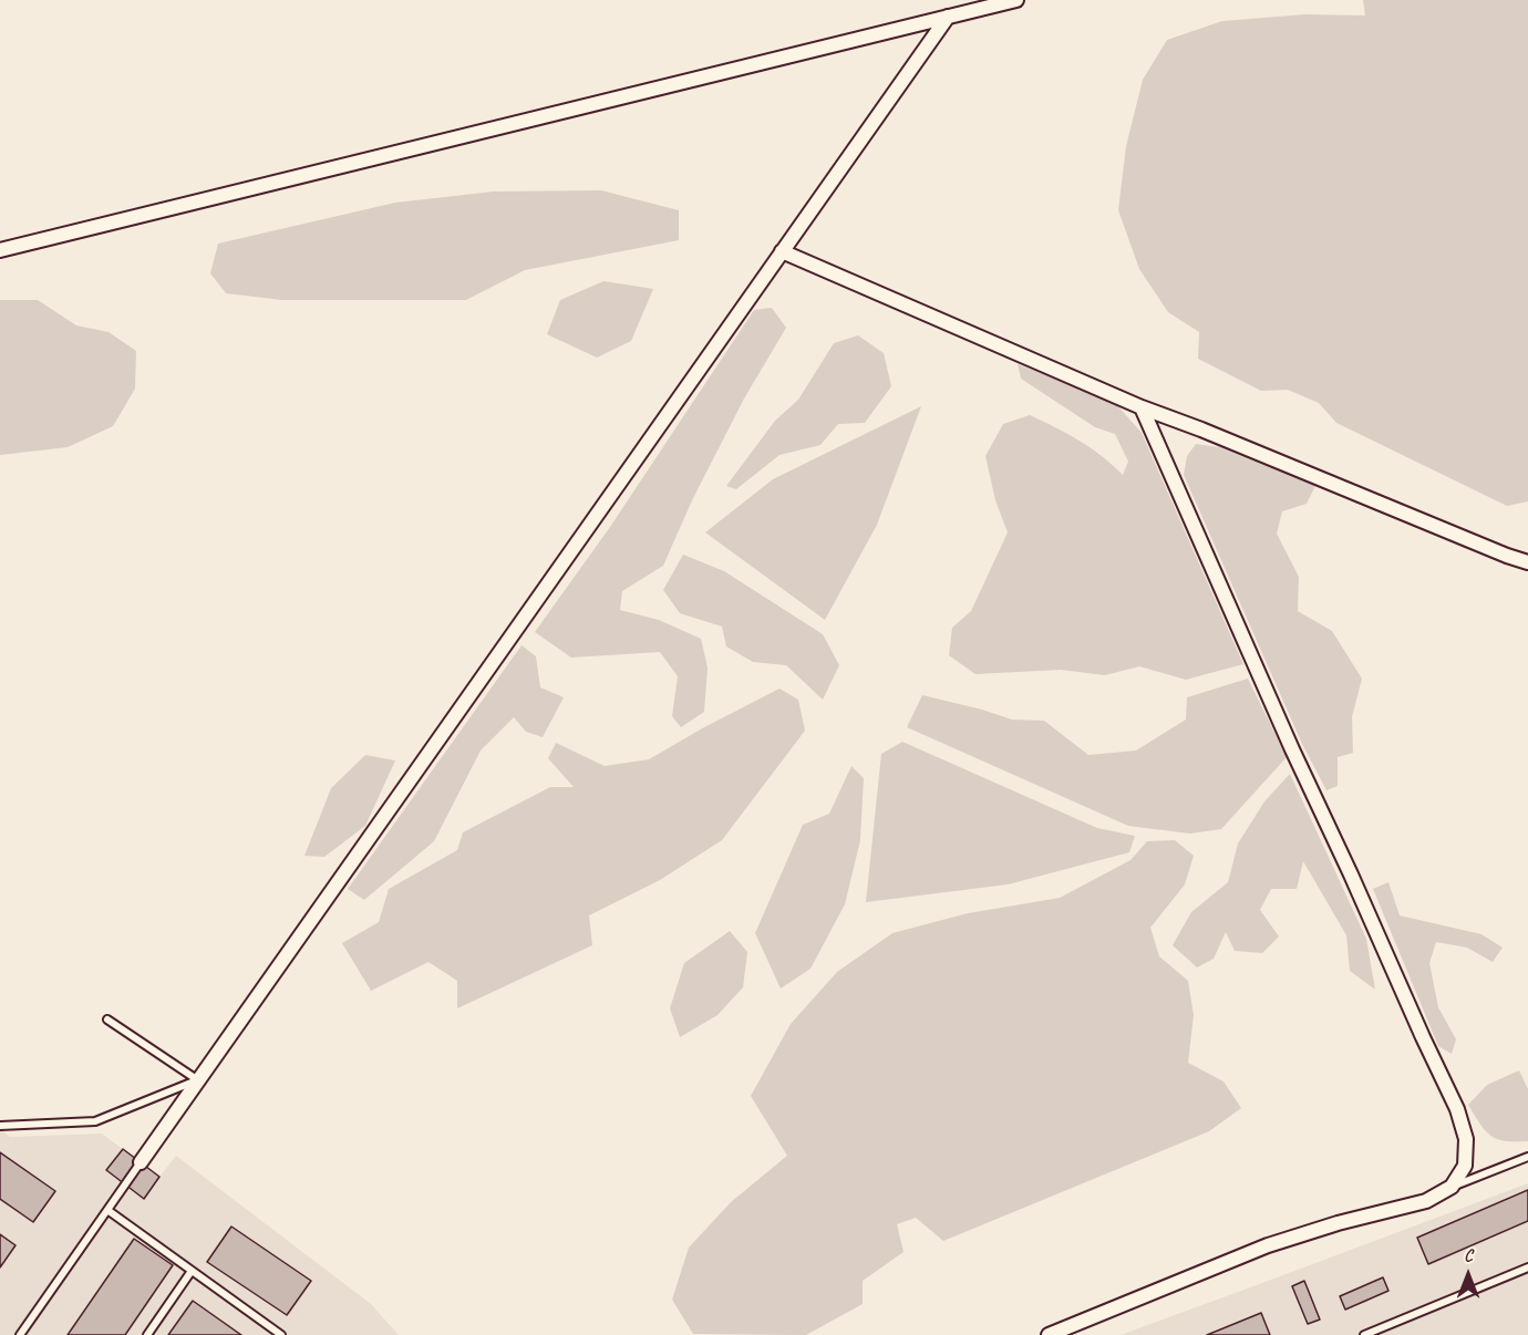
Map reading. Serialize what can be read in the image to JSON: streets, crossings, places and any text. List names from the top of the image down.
{
  "north": "top"
}
